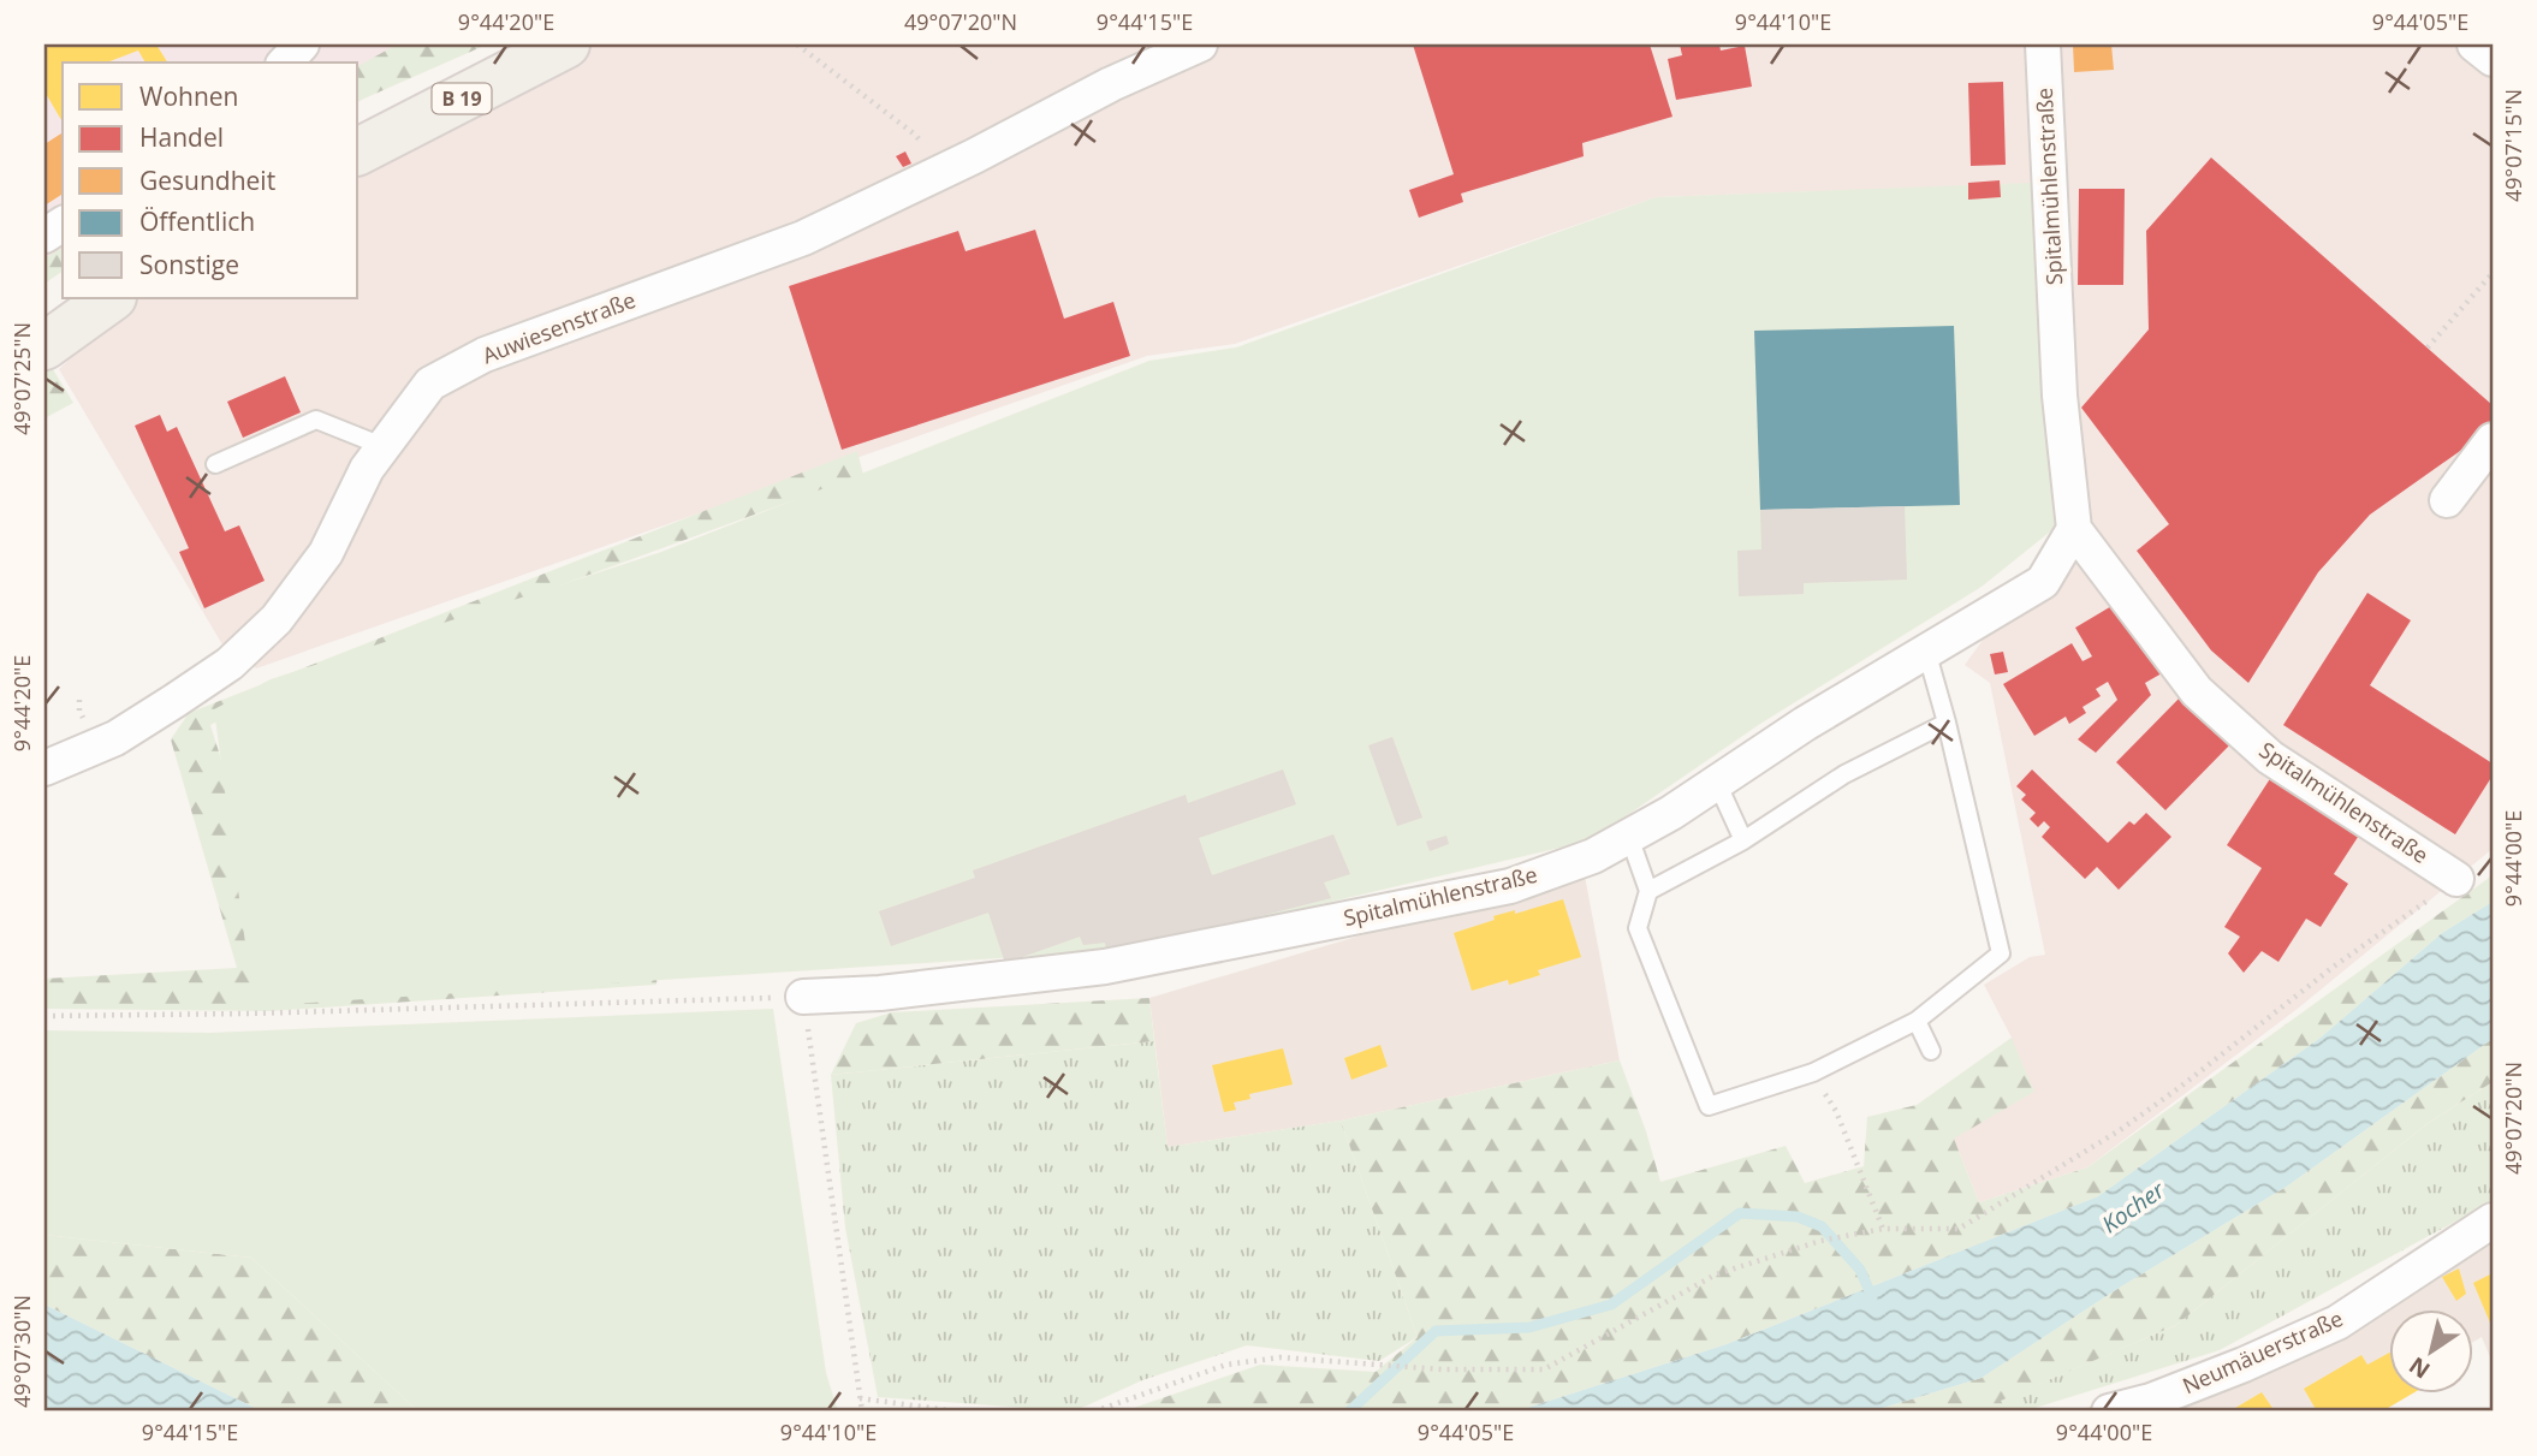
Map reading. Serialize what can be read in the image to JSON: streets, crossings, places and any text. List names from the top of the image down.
{
  "streets": {
    "main road": ["B 19"],
    "street": ["Spitalmühlenstraße", "Auwiesenstraße", "Neumäuerstraße"]
  },
  "water": ["Kocher"],
  "legend": [
    "Wohnen",
    "Handel",
    "Gesundheit",
    "Öffentlich",
    "Sonstige"
  ],
  "north": "bottom left",
  "coordinates": [
    "9°44'20\"E",
    "49°07'20\"N",
    "9°44'15\"E",
    "9°44'10\"E",
    "9°44'05\"E",
    "49°07'15\"N",
    "49°07'25\"N",
    "9°44'00\"E",
    "49°07'30\"N"
  ]
}
